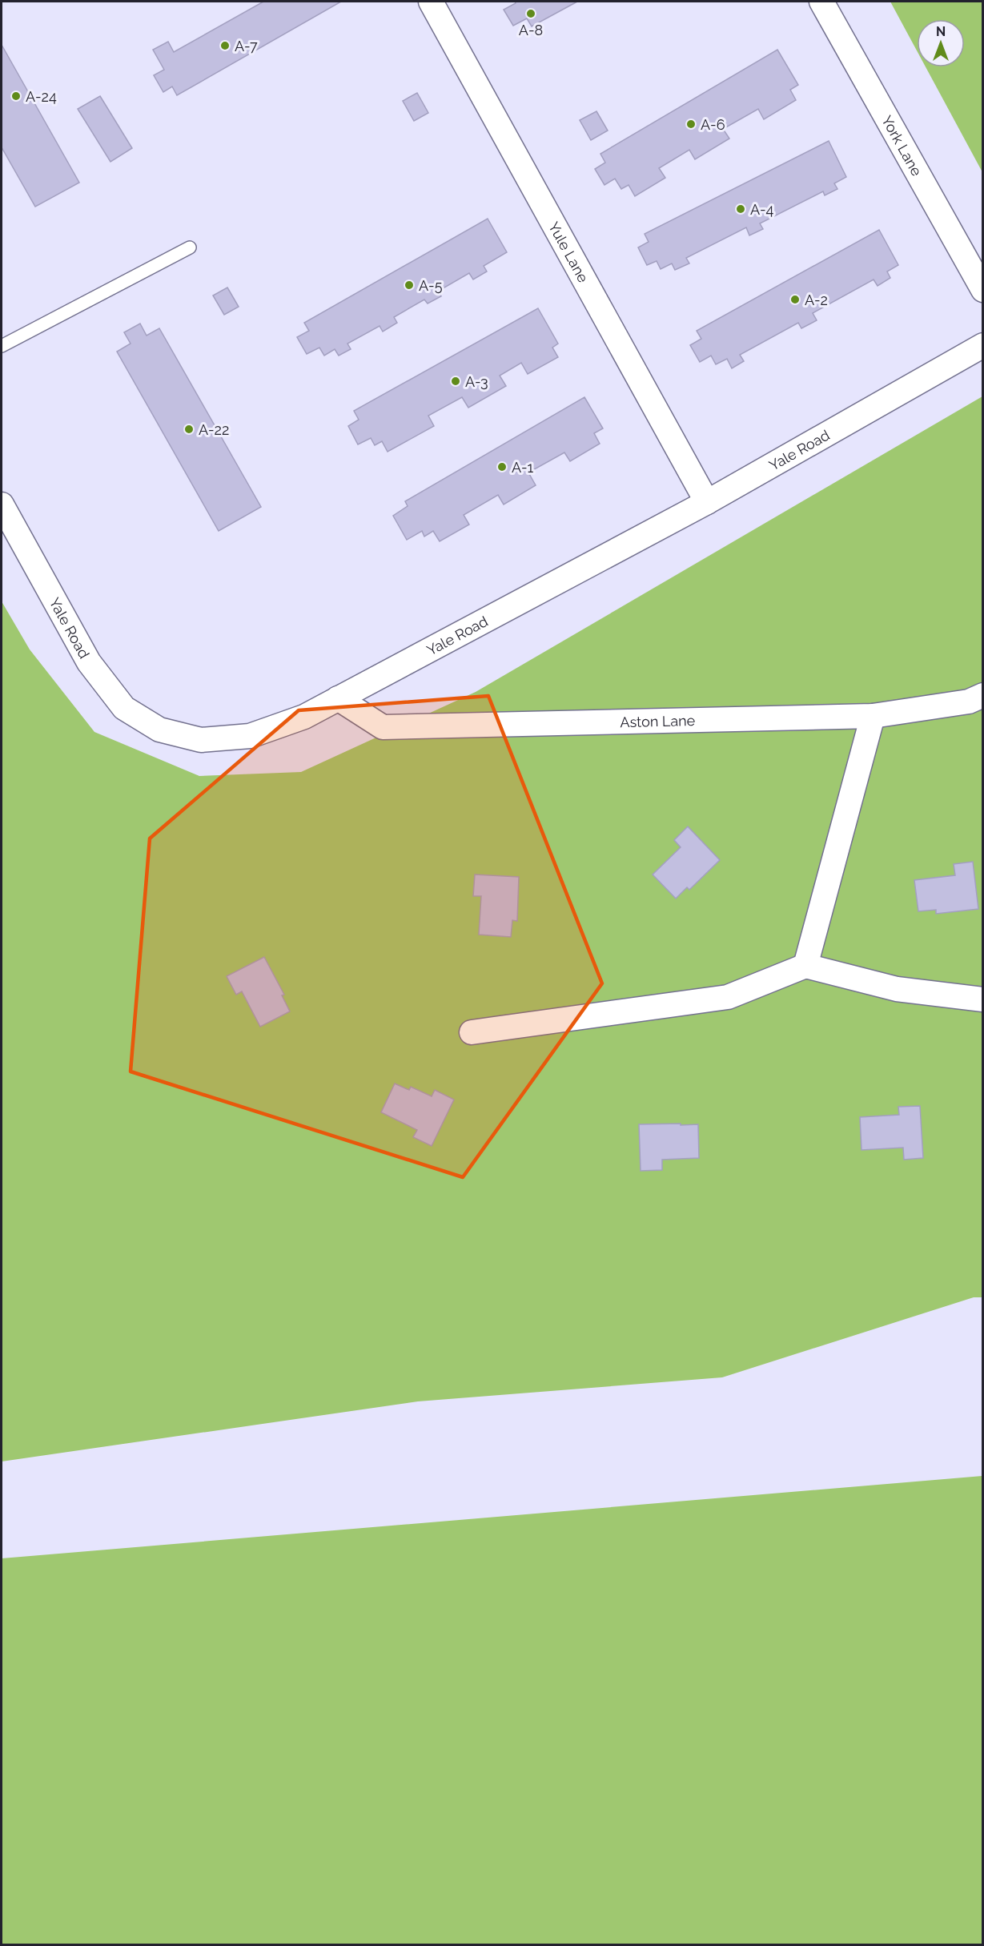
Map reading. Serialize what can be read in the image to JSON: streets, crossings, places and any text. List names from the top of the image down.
{
  "streets": {
    "street": [
      "York Lane",
      "Yule Lane",
      "Yale Road",
      "Aston Lane"
    ]
  },
  "crossings": [
    ["Yule Lane", "Yale Road"],
    ["Yale Road", "Aston Lane"]
  ],
  "places": [
    "A-8",
    "A-7",
    "A-24",
    "A-6",
    "A-4",
    "A-5",
    "A-2",
    "A-3",
    "A-22",
    "A-1"
  ],
  "north": "top"
}
